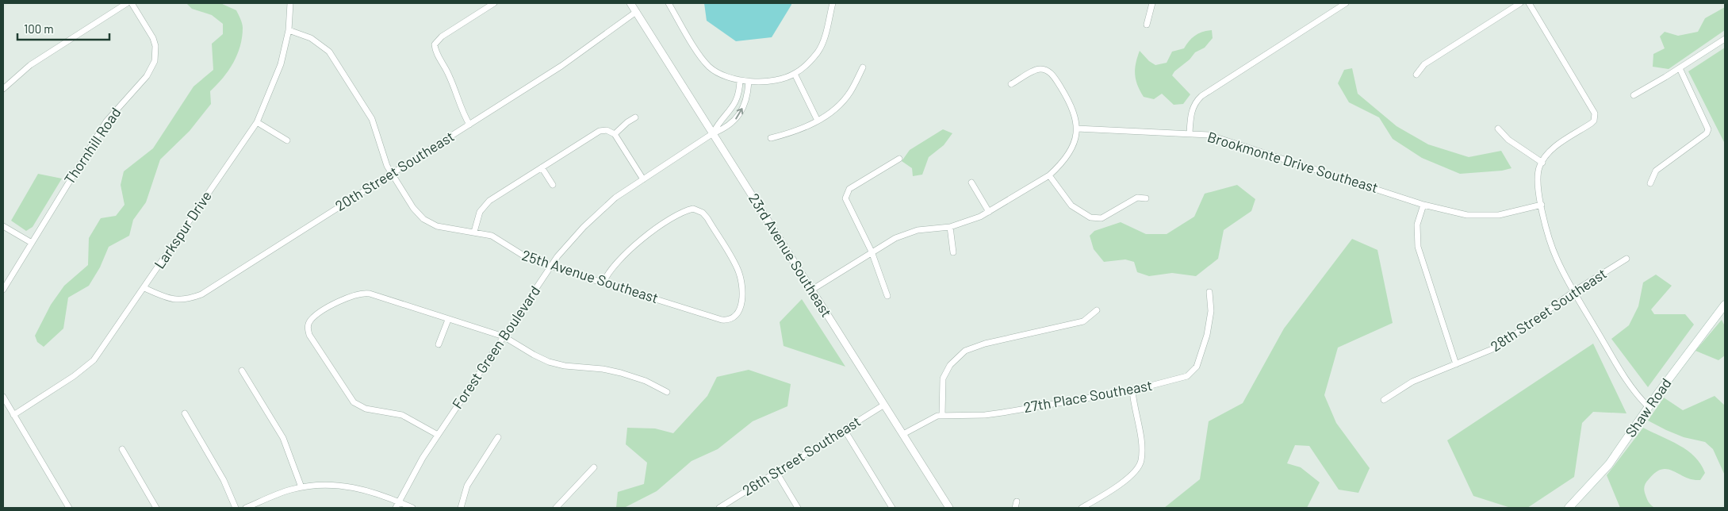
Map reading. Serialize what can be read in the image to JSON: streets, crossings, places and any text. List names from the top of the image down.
{
  "streets": {
    "main road": ["Shaw Road"],
    "street": [
      "Thornhill Road",
      "Brookmonte Drive Southeast",
      "20th Street Southeast",
      "Larkspur Drive",
      "23rd Avenue Southeast",
      "25th Avenue Southeast",
      "28th Street Southeast",
      "Forest Green Boulevard",
      "27th Place Southeast",
      "26th Street Southeast"
    ]
  },
  "crossings": [
    ["20th Street Southeast", "Larkspur Drive"],
    ["20th Street Southeast", "23rd Avenue Southeast"],
    ["20th Street Southeast", "25th Avenue Southeast"],
    ["Larkspur Drive", "25th Avenue Southeast"],
    ["23rd Avenue Southeast", "Forest Green Boulevard"],
    ["23rd Avenue Southeast", "27th Place Southeast"],
    ["23rd Avenue Southeast", "26th Street Southeast"],
    ["25th Avenue Southeast", "Forest Green Boulevard"]
  ],
  "scale_bar": "100 m"
}
